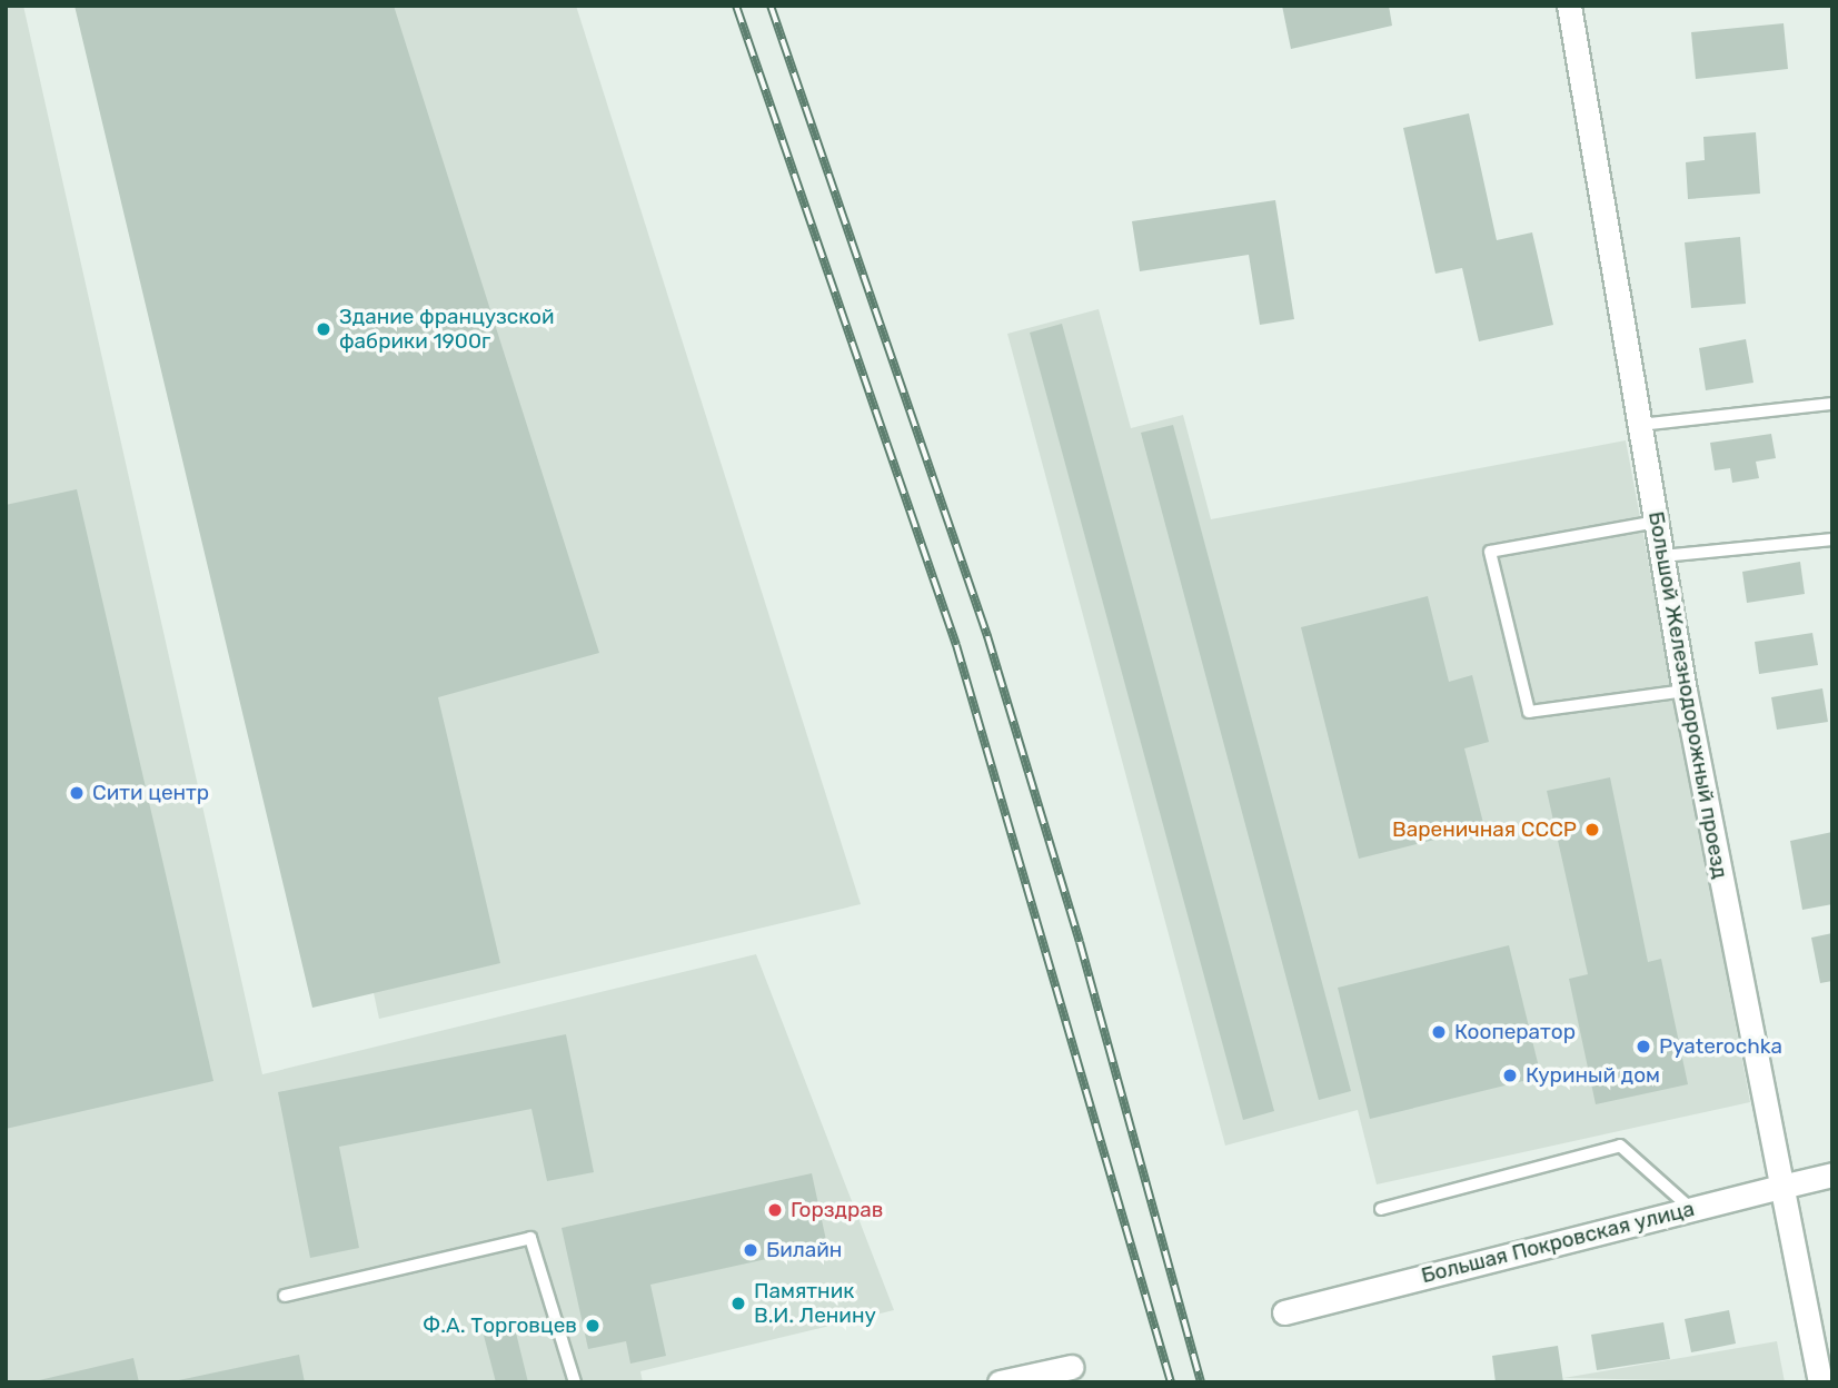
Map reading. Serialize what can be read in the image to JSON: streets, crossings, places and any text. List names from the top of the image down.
{
  "streets": {
    "main road": ["Большой Железнодорожный проезд", "Большая Покровская улица"]
  },
  "crossings": [
    ["Большой Железнодорожный проезд", "Большая Покровская улица"]
  ],
  "places": [
    "Здание французской фабрики 1900г",
    "Сити центр",
    "Вареничная СССР",
    "Кооператор",
    "Pyaterochka",
    "Куриный дом",
    "Горздрав",
    "Билайн",
    "Памятник В.И. Ленину",
    "Ф.А. Торговцев"
  ]
}
